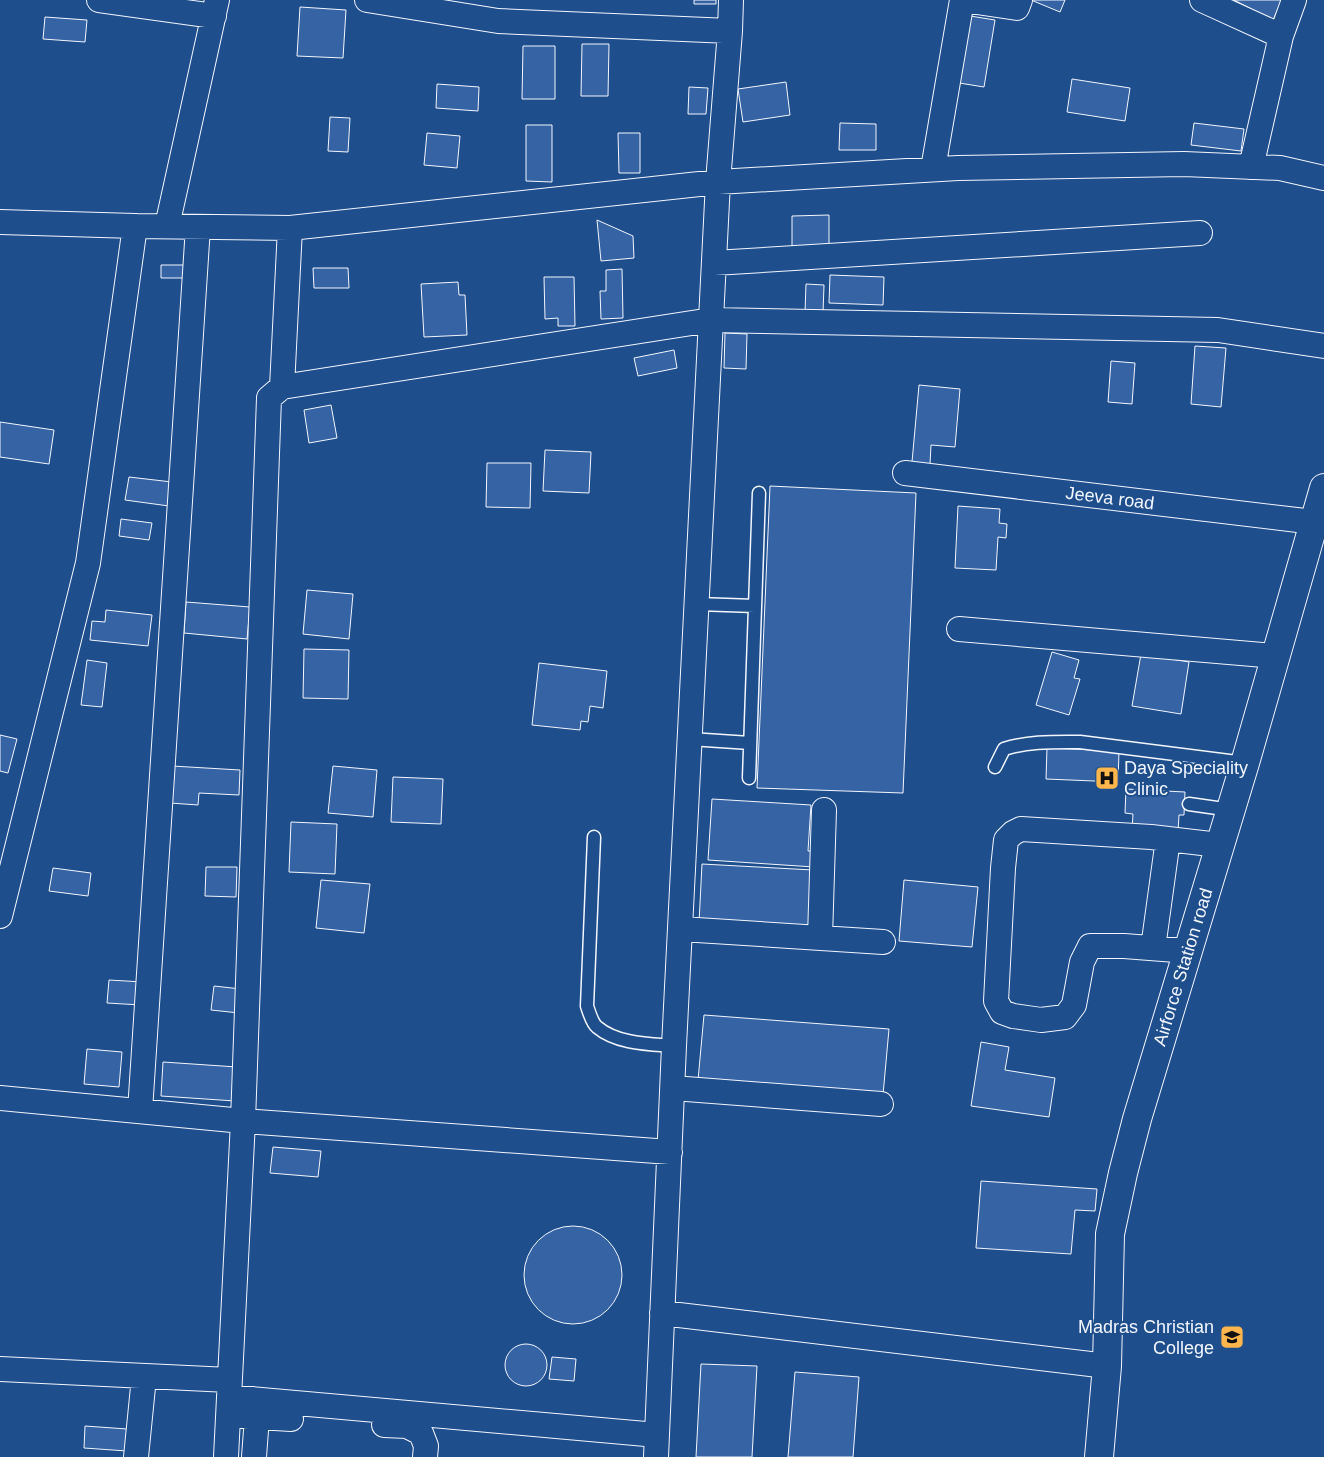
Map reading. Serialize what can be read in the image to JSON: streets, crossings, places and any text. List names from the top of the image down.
{
  "streets": {
    "street": ["Jeeva road", "Airforce Station road"]
  },
  "crossings": [
    ["Jeeva road", "Airforce Station road"]
  ],
  "places": {
    "hospital": ["Daya Speciality Clinic"],
    "school or university": ["Madras Christian College"]
  }
}
